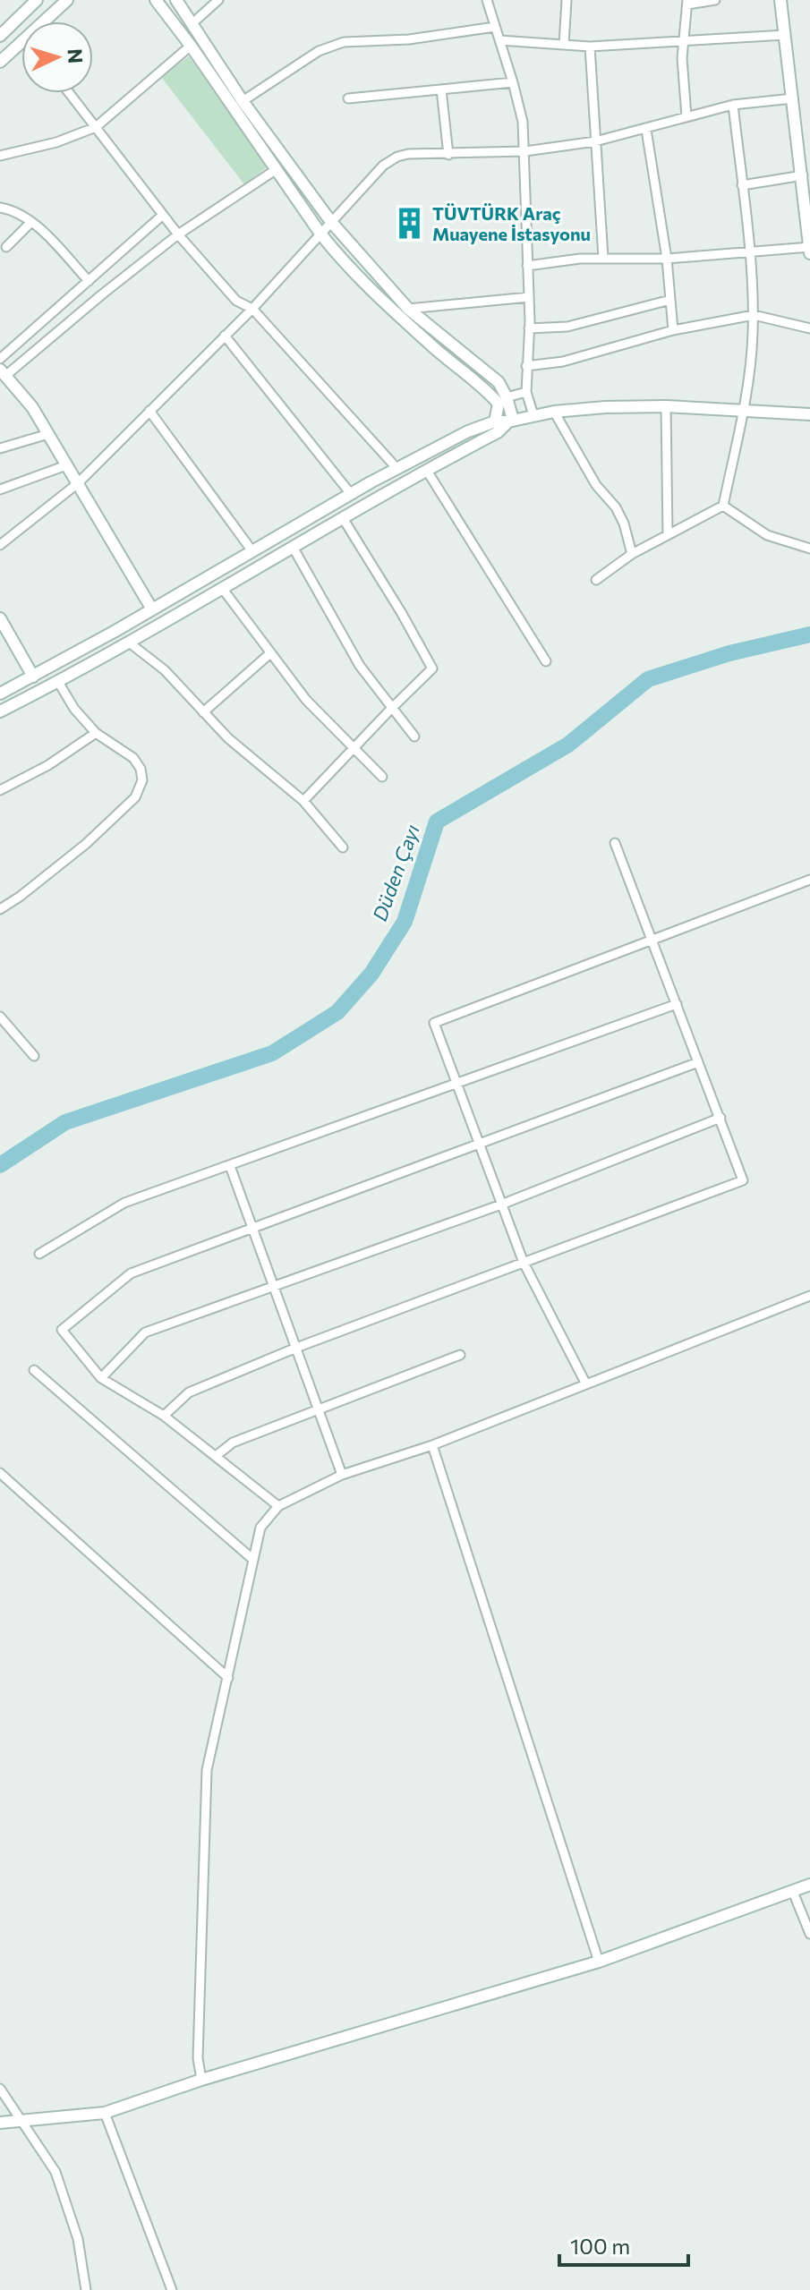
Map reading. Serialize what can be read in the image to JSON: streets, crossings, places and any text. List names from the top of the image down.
{
  "water": ["Düden Çayı"],
  "places": {
    "building": ["TÜVTÜRK Araç Muayene İstasyonu"]
  },
  "scale_bar": "100 m",
  "north": "right"
}
